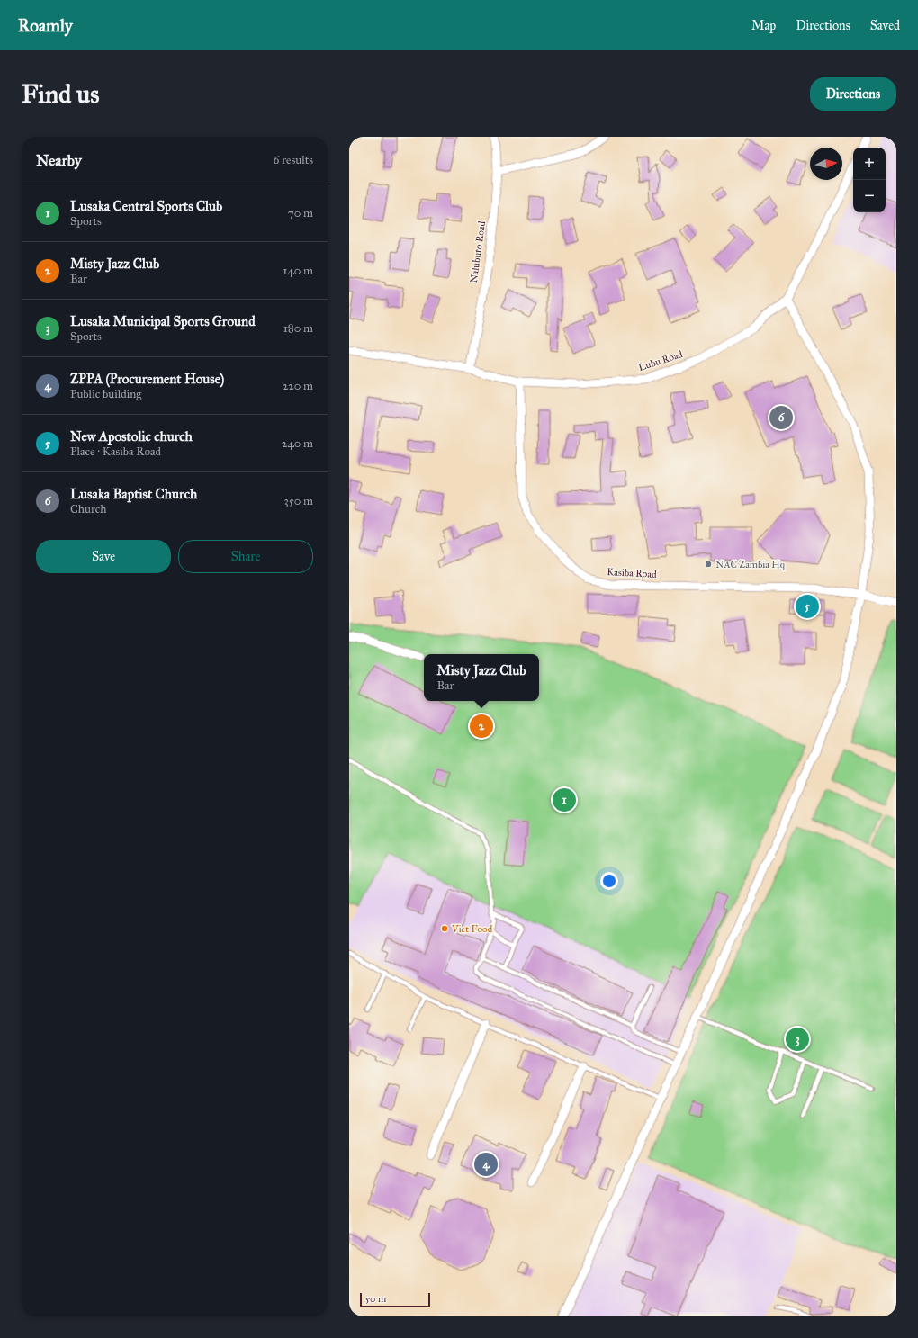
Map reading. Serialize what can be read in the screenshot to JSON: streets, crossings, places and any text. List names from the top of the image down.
{
  "streets": {
    "street": ["Nalubuto Road", "Lubu Road", "Kasiba Road"]
  },
  "crossings": [
    ["Nalubuto Road", "Lubu Road"],
    ["Lubu Road", "Kasiba Road"]
  ],
  "places": ["NAC Zambia Hq", "Viet Food"],
  "scale_bar": "50 m",
  "north": "right",
  "page": {
    "header": "Roamly",
    "nav": ["Map", "Directions", "Saved"],
    "buttons": [
      "Directions",
      ["Save", "Share"]
    ],
    "title": "Find us",
    "heading": ["Nearby", "6 results"],
    "map_buttons": ["+", "−"],
    "list": [
      {
        "mark": "1",
        "name": "Lusaka Central Sports Club",
        "note": "Sports",
        "value": "70 m"
      },
      {
        "mark": "2",
        "name": "Misty Jazz Club",
        "note": "Bar",
        "value": "140 m"
      },
      {
        "mark": "3",
        "name": "Lusaka Municipal Sports Ground",
        "note": "Sports",
        "value": "180 m"
      },
      {
        "mark": "4",
        "name": "ZPPA (Procurement House)",
        "note": "Public building",
        "value": "220 m"
      },
      {
        "mark": "5",
        "name": "New Apostolic church",
        "note": "Place · Kasiba Road",
        "value": "240 m"
      },
      {
        "mark": "6",
        "name": "Lusaka Baptist Church",
        "note": "Church",
        "value": "350 m"
      }
    ],
    "pins": [
      "6",
      "5",
      "2",
      "1",
      "3",
      "4"
    ],
    "popup": ["Misty Jazz Club", "Bar"],
    "scale": "50 m"
  }
}
